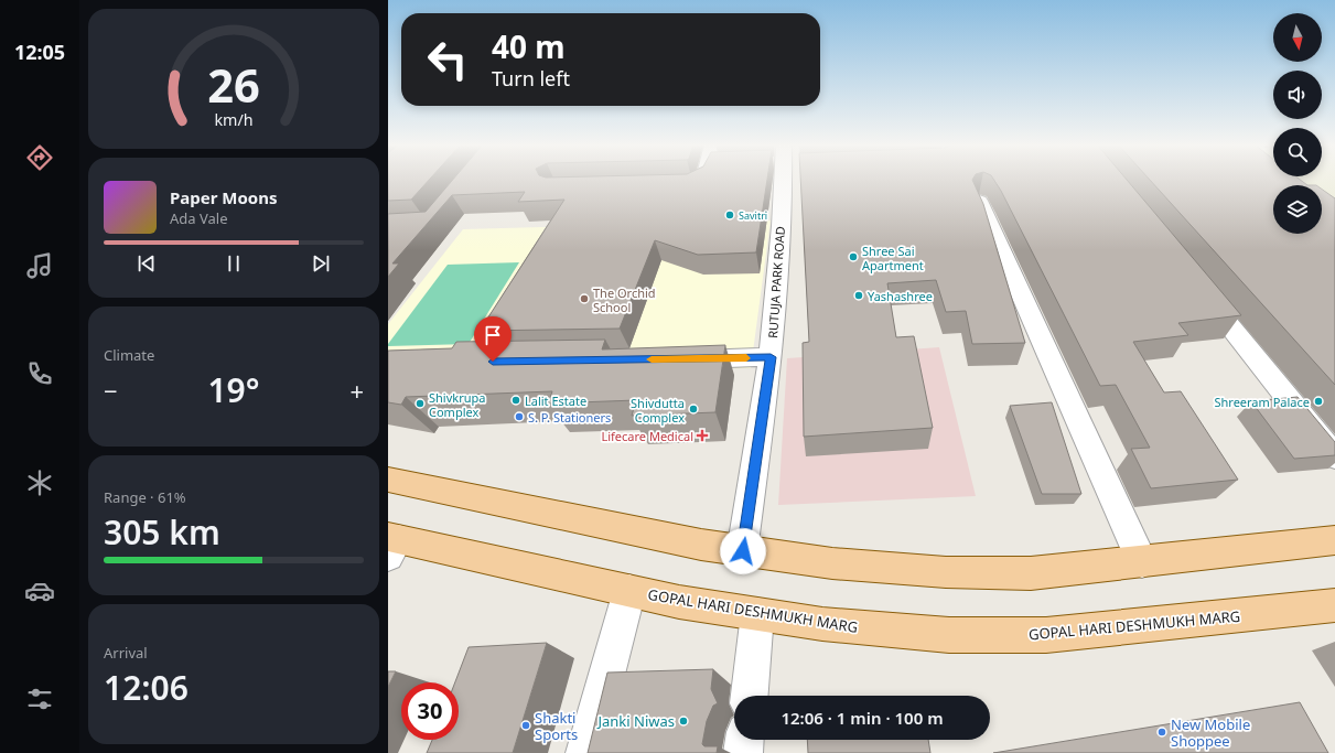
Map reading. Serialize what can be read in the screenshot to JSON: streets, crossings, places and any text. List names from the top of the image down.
{
  "streets": {
    "main road": ["GOPAL HARI DESHMUKH MARG"],
    "street": ["RUTUJA PARK ROAD"]
  },
  "places": {
    "other": [
      "Savitri",
      "Shree Sai Apartment",
      "Yashashree",
      "The Orchid School",
      "Lalit Estate",
      "Shreeram Palace",
      "Shivkrupa Complex",
      "Shivdutta Complex",
      "S. P. Stationers",
      "Janki Niwas",
      "Shakti Sports",
      "New Mobile Shoppee"
    ],
    "health": ["Lifecare Medical"]
  },
  "north": "bottom",
  "page": {
    "tabs": "12:05",
    "turn": ["40 m", "Turn left"],
    "song": ["Paper Moons", "Ada Vale"],
    "tile": [
      "Climate",
      ["Range · 61%", "305 km"],
      ["Arrival", "12:06"]
    ],
    "heat": ["−", "19°", "+"],
    "limit": "30",
    "trip": "12:06 · 1 min · 100 m",
    "gauge": ["26", "km/h"]
  }
}
